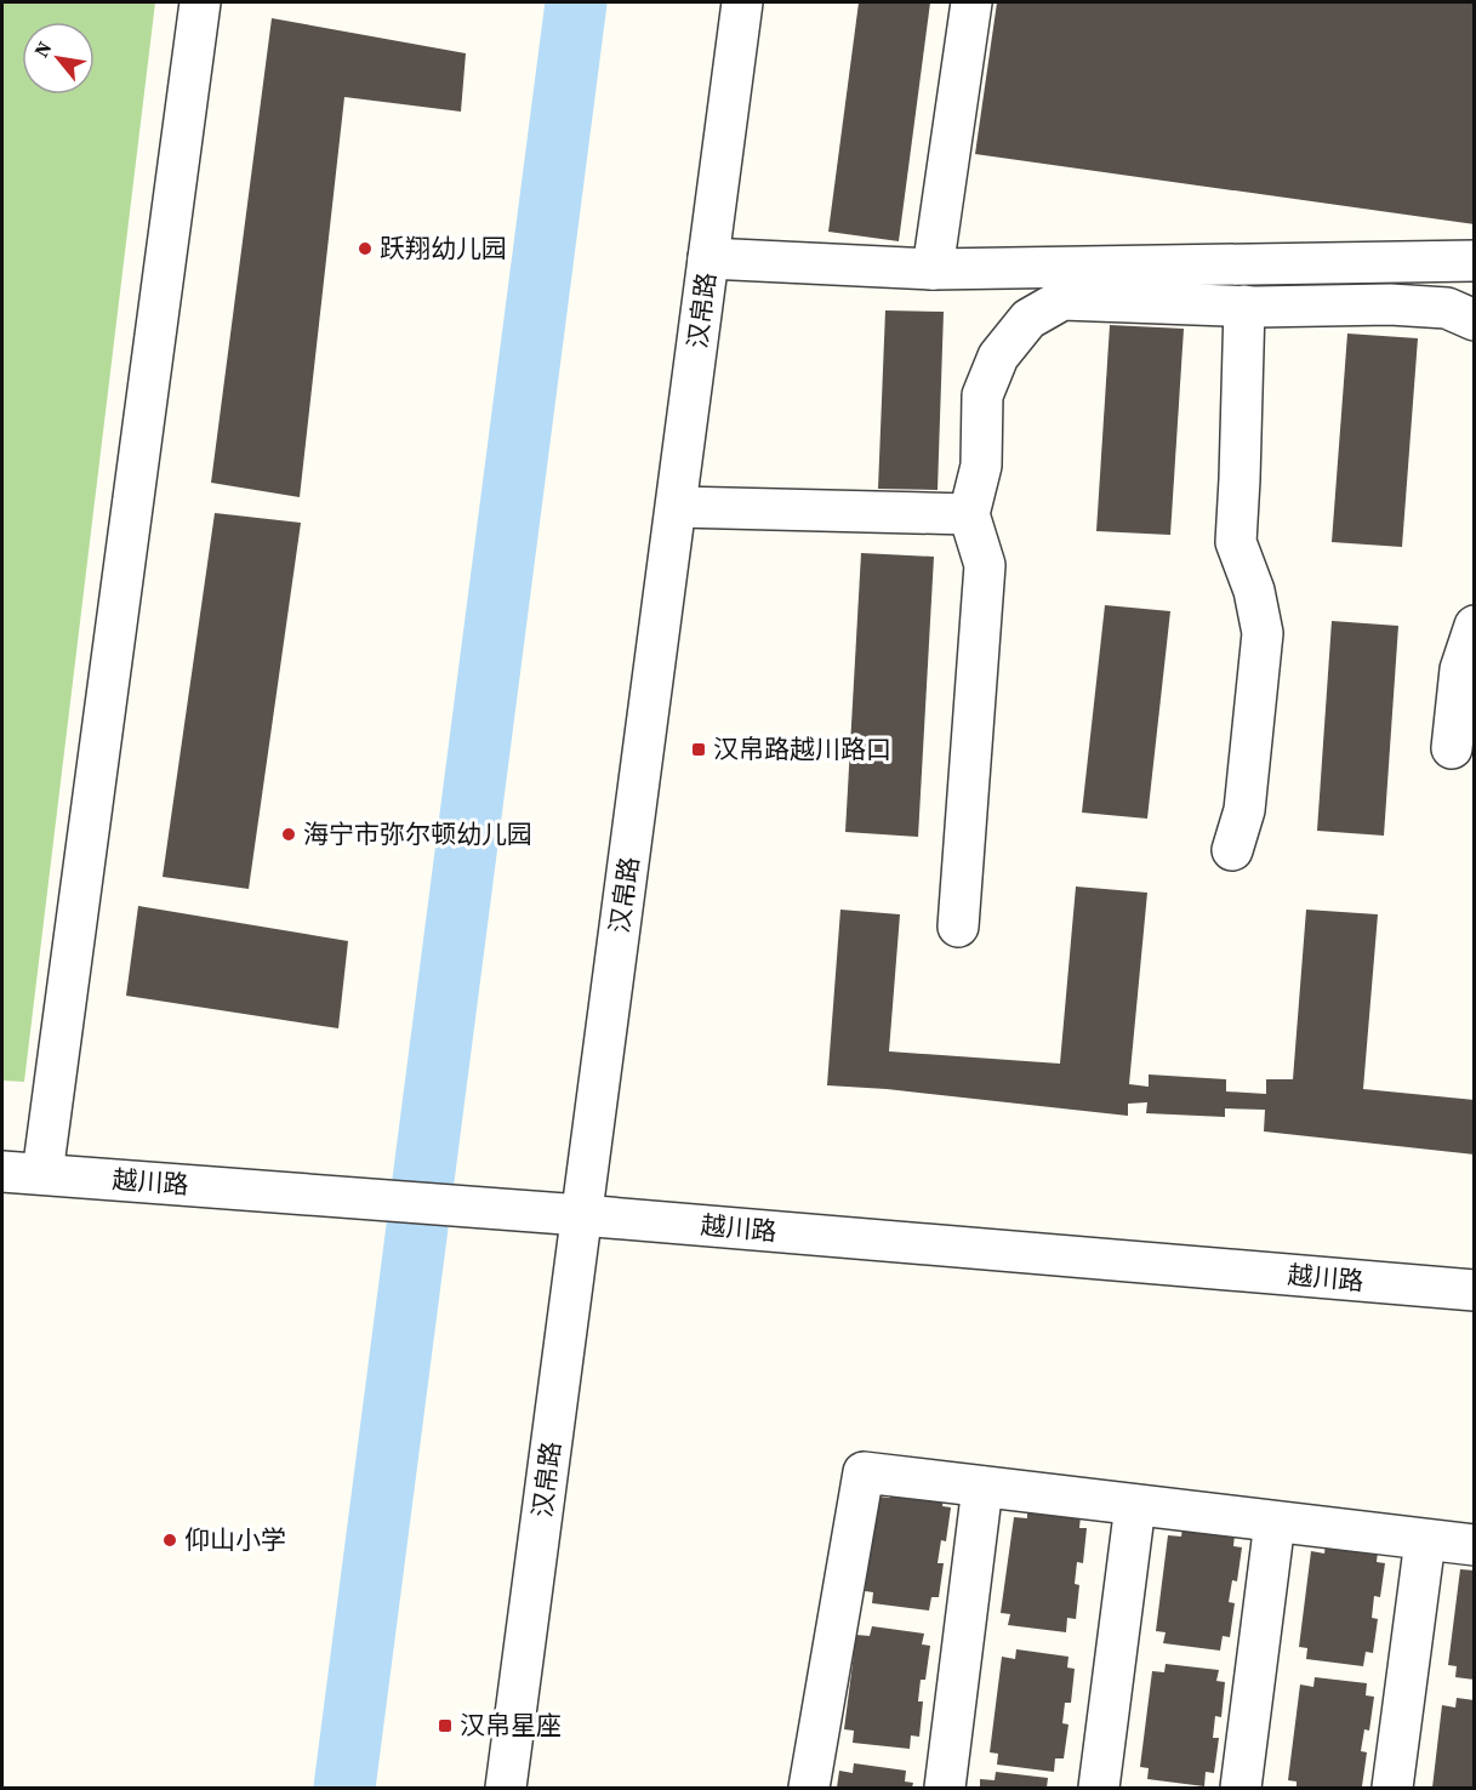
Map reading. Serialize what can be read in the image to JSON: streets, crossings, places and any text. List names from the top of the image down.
{
  "streets": {
    "street": ["汉帛路", "越川路"]
  },
  "crossings": [
    ["汉帛路", "越川路"]
  ],
  "places": {
    "other": ["跃翔幼儿园", "海宁市弥尔顿幼儿园", "仰山小学"],
    "transit": ["汉帛路越川路口", "汉帛星座"]
  },
  "north": "top left"
}
